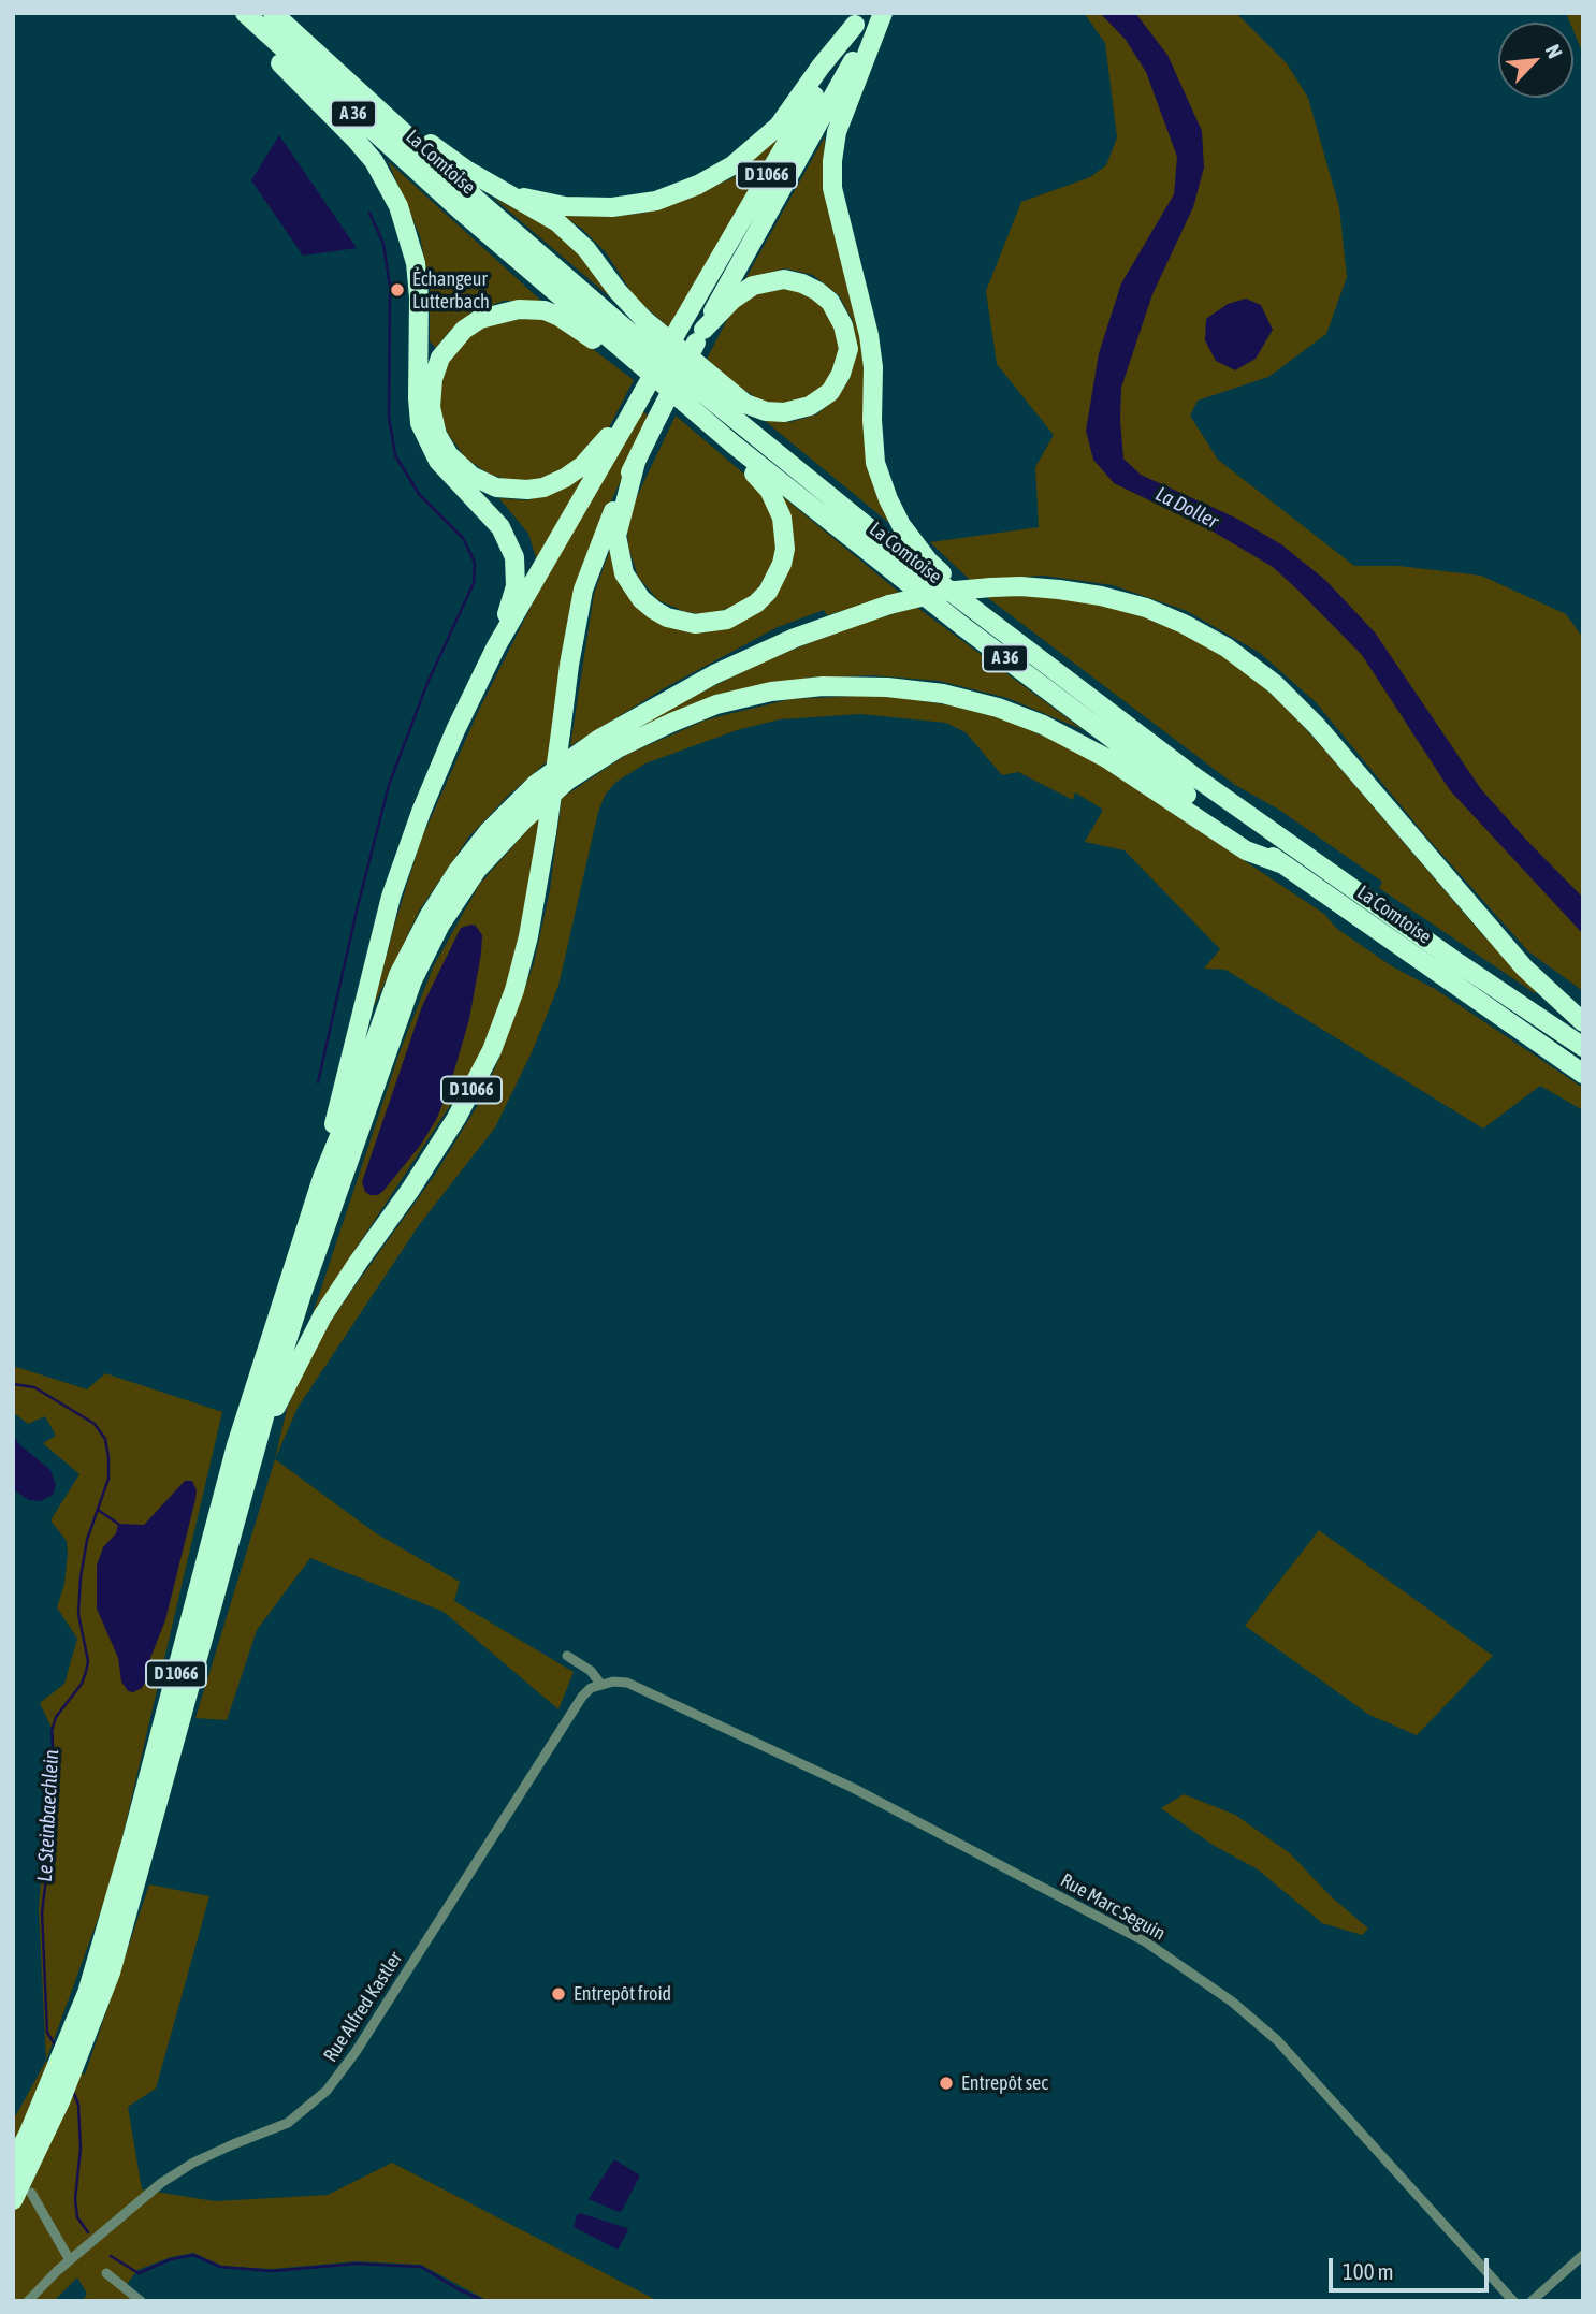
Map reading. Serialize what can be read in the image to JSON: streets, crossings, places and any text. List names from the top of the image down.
{
  "streets": {
    "highway": ["A 36", "La Comtoise", "D 1066"],
    "street": ["Rue Marc Seguin", "Rue Alfred Kastler"]
  },
  "crossings": [
    ["Rue Marc Seguin", "Rue Alfred Kastler"]
  ],
  "water": ["La Doller", "Le Steinbaechlein"],
  "places": ["Échangeur Lutterbach", "Entrepôt froid", "Entrepôt sec"],
  "scale_bar": "100 m",
  "north": "top right"
}
